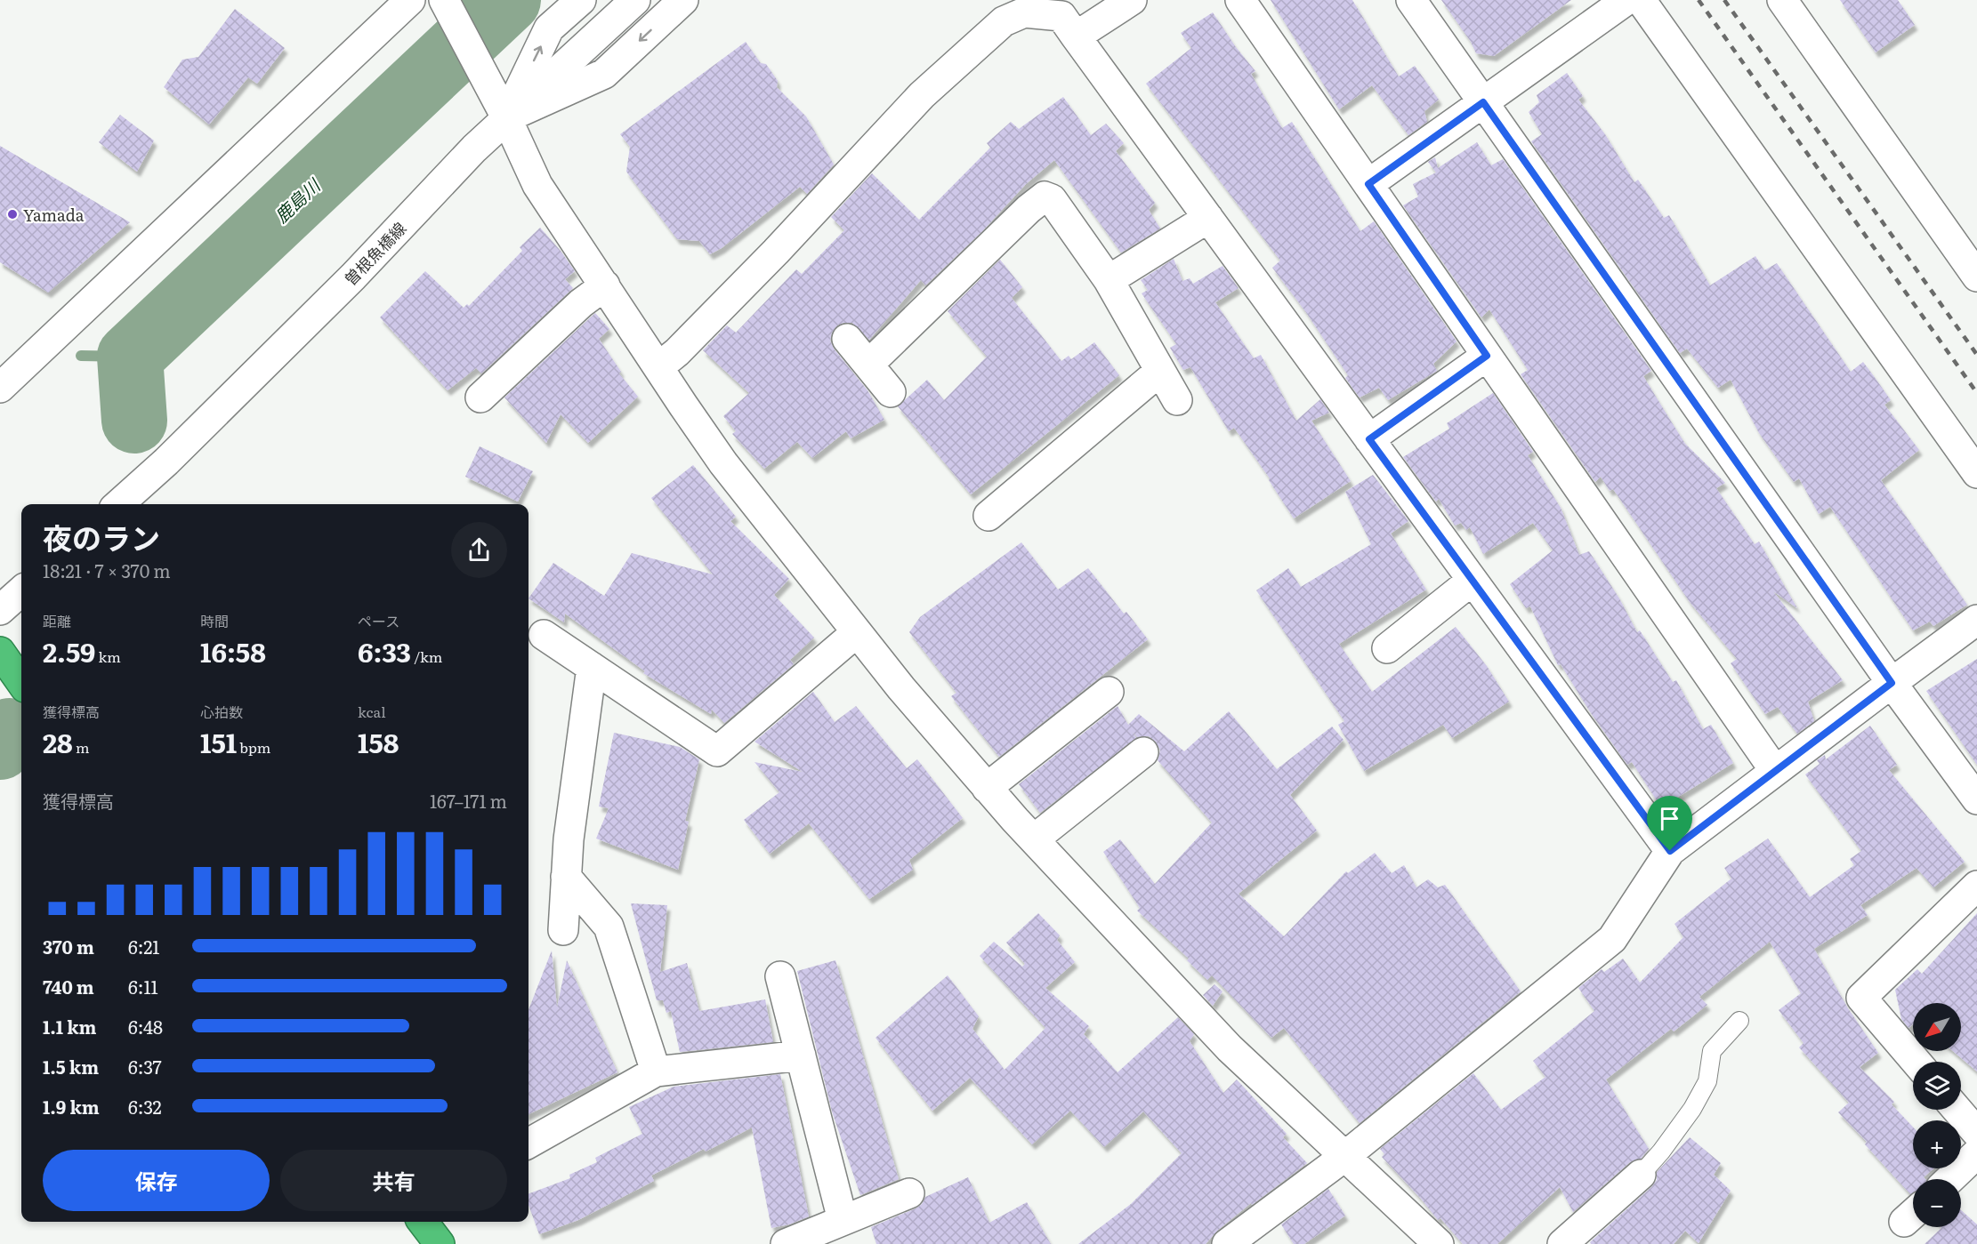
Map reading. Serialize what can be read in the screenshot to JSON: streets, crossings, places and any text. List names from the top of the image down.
{
  "streets": {
    "street": ["曽根魚橋線"]
  },
  "water": ["鹿島川"],
  "places": ["Yamada"],
  "north": "bottom left",
  "page": {
    "heading": ["夜のラン", "18:21 · 7 × 370 m"],
    "stats": [
      ["距離", "2.59 km"],
      ["時間", "16:58"],
      ["ペース", "6:33 /km"],
      ["獲得標高", "28 m"],
      ["心拍数", "151 bpm"],
      ["kcal", "158"]
    ],
    "chart": ["獲得標高", "167–171 m"],
    "list": [
      {
        "name": "370 m",
        "note": "6:21"
      },
      {
        "name": "740 m",
        "note": "6:11"
      },
      {
        "name": "1.1 km",
        "note": "6:48"
      },
      {
        "name": "1.5 km",
        "note": "6:37"
      },
      {
        "name": "1.9 km",
        "note": "6:32"
      }
    ],
    "map_buttons": ["+", "−"],
    "buttons": ["保存", "共有"]
  }
}
